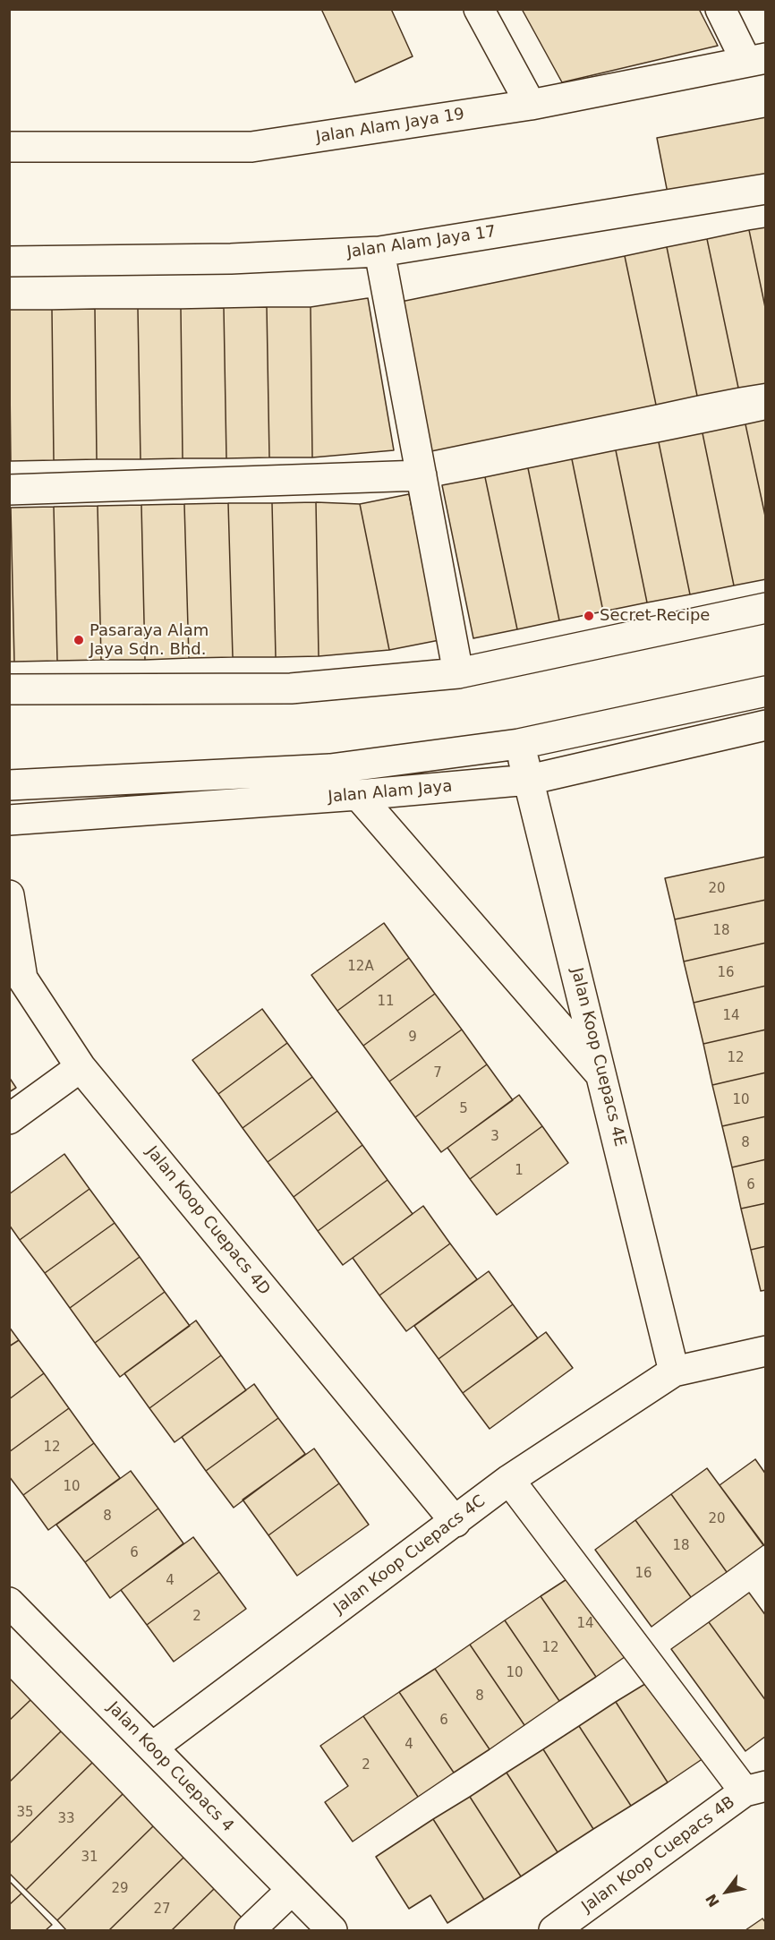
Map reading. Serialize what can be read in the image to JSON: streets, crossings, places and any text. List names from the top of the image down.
{
  "streets": {
    "street": [
      "Jalan Alam Jaya 19",
      "Jalan Alam Jaya 17",
      "Jalan Alam Jaya",
      "Jalan Koop Cuepacs 4E",
      "Jalan Koop Cuepacs 4D",
      "Jalan Koop Cuepacs 4C",
      "Jalan Koop Cuepacs 4",
      "Jalan Koop Cuepacs 4B"
    ]
  },
  "crossings": [
    ["Jalan Alam Jaya", "Jalan Koop Cuepacs 4E"],
    ["Jalan Koop Cuepacs 4E", "Jalan Koop Cuepacs 4C"],
    ["Jalan Koop Cuepacs 4D", "Jalan Koop Cuepacs 4C"],
    ["Jalan Koop Cuepacs 4C", "Jalan Koop Cuepacs 4"]
  ],
  "places": ["Secret Recipe", "Pasaraya Alam Jaya Sdn. Bhd."],
  "house_numbers": [
    "20",
    "18",
    "12A",
    "16",
    "11",
    "14",
    "9",
    "12",
    "7",
    "10",
    "5",
    "3",
    "8",
    "1",
    "6",
    "12",
    "10",
    "8",
    "20",
    "18",
    "6",
    "16",
    "4",
    "2",
    "14",
    "12",
    "10",
    "8",
    "6",
    "4",
    "2",
    "35",
    "33",
    "31",
    "29",
    "27"
  ],
  "north": "bottom left"
}
